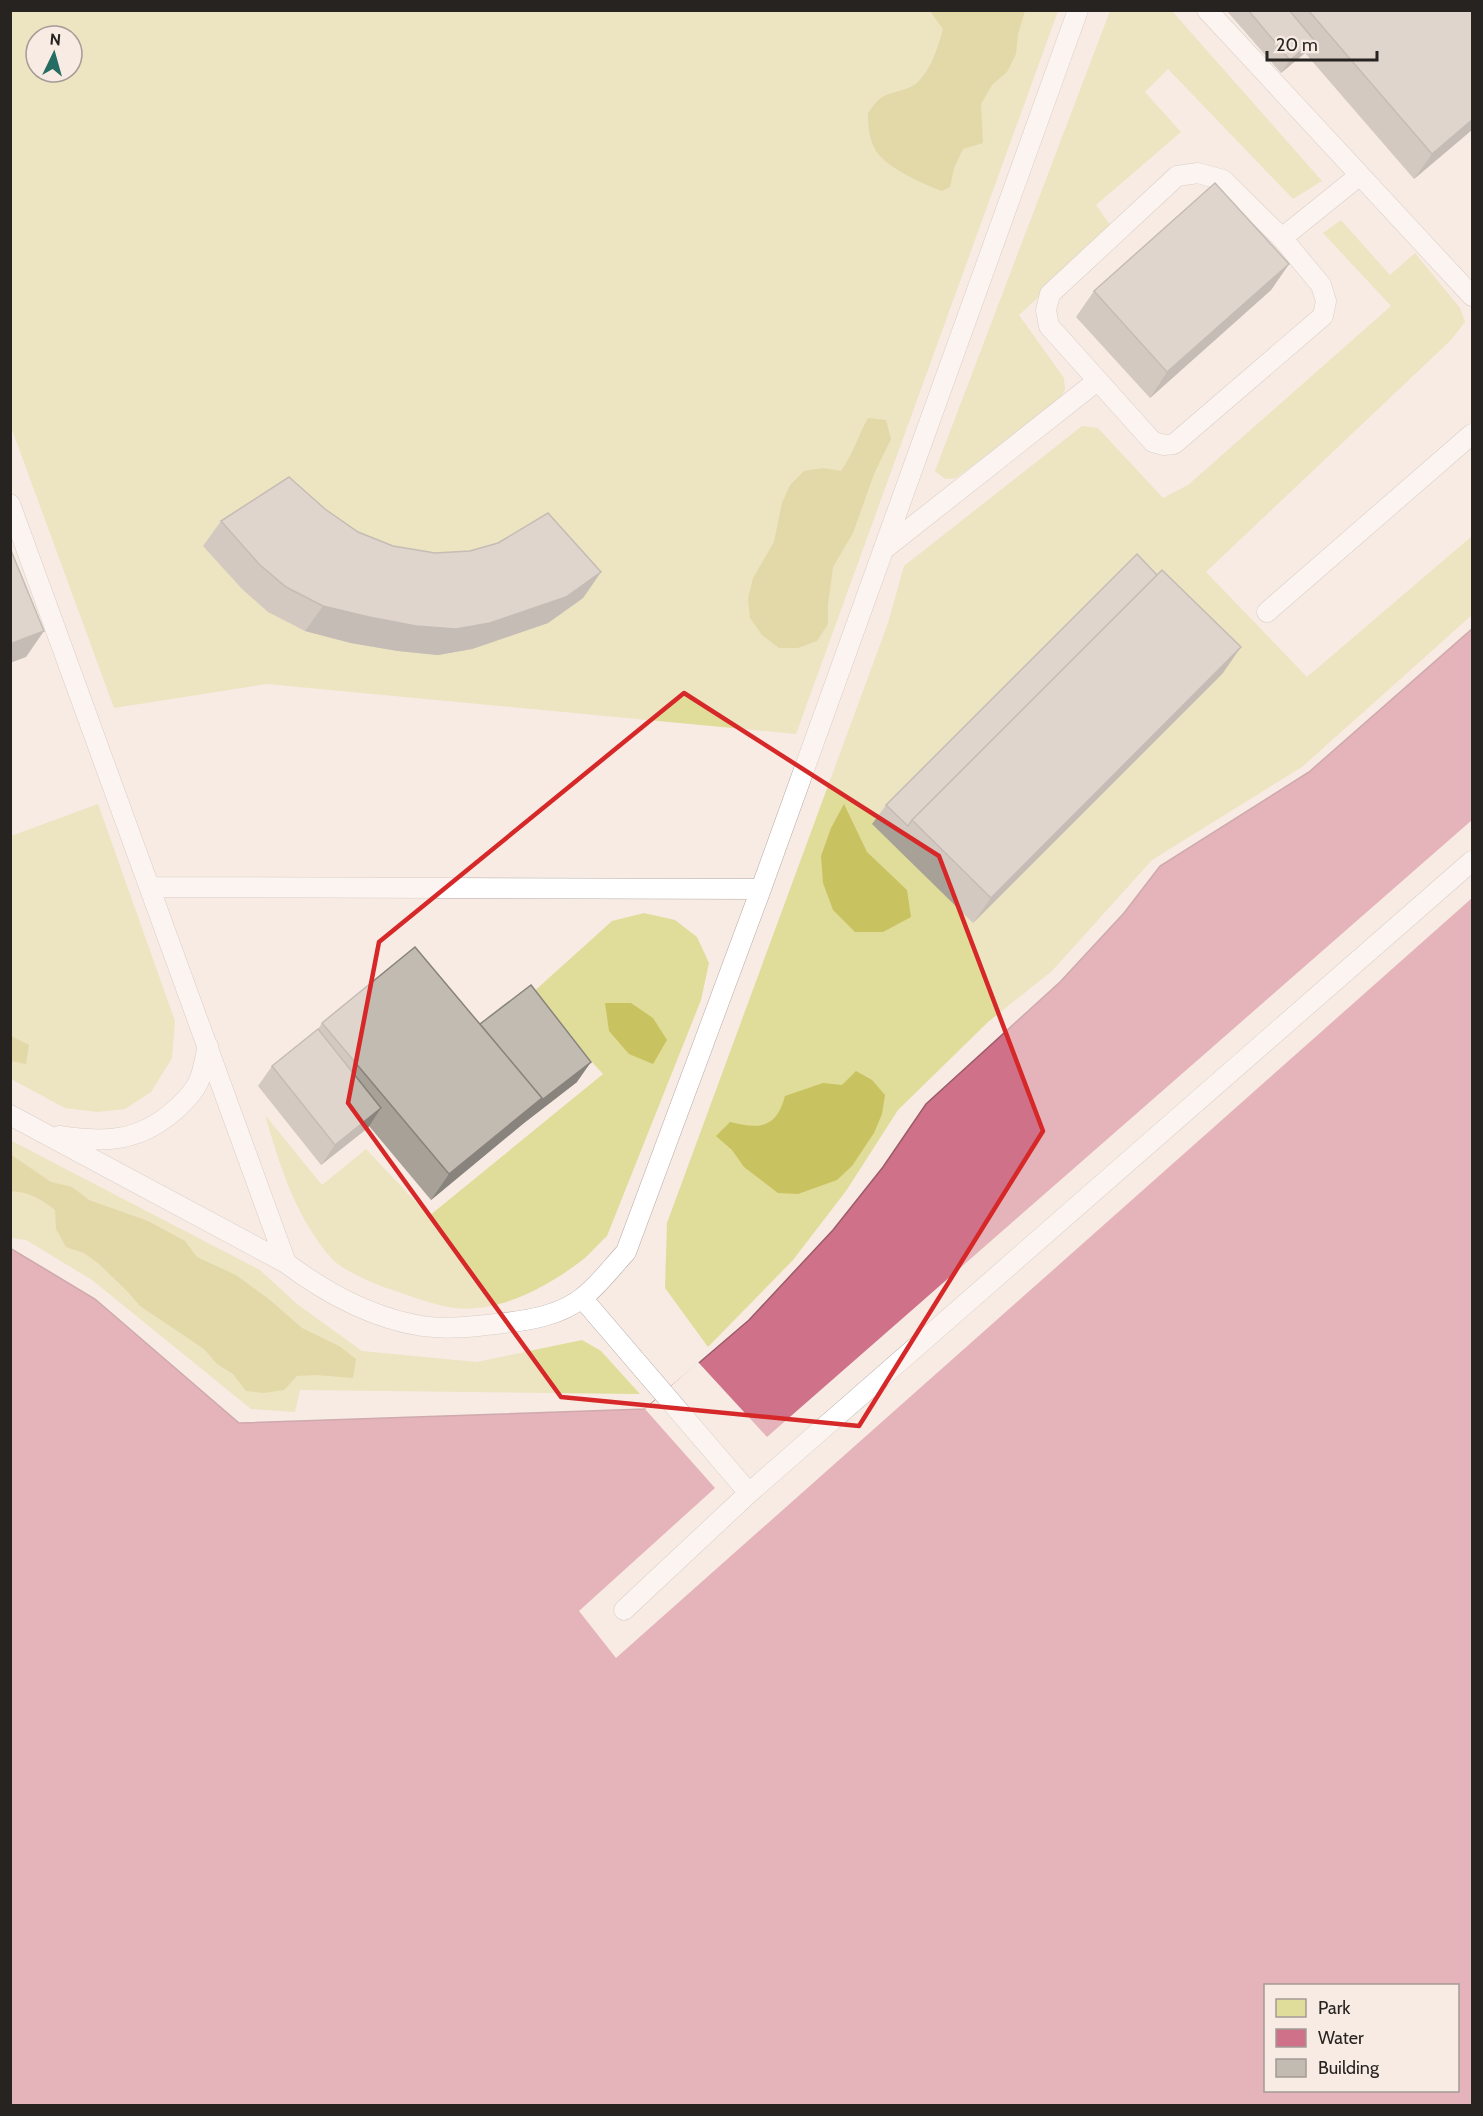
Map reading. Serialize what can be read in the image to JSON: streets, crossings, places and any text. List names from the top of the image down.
{
  "legend": ["Park", "Water", "Building"],
  "scale_bar": "20 m",
  "north": "top"
}
